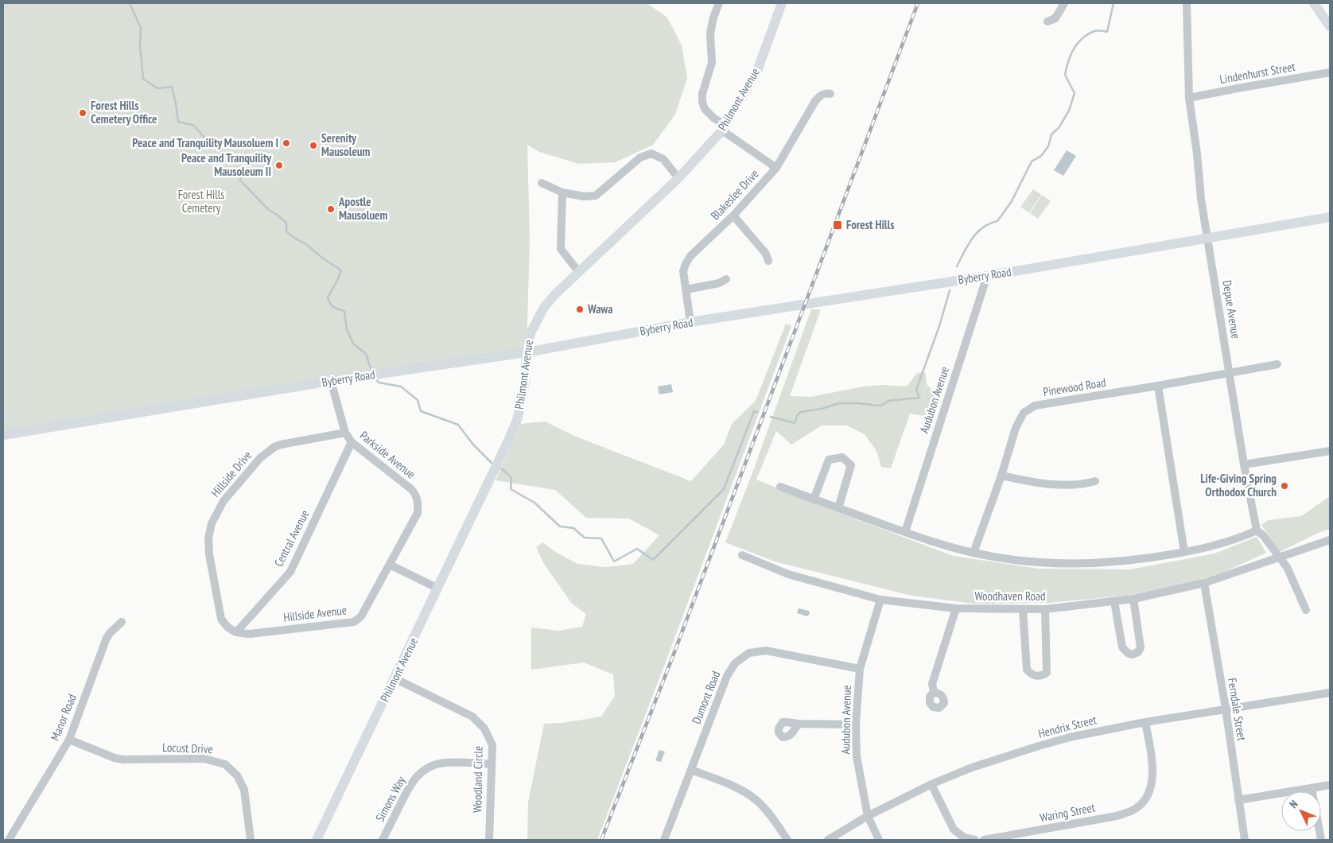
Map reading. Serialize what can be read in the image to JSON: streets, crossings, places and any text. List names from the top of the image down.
{
  "streets": {
    "main road": ["Philmont Avenue", "Byberry Road"],
    "street": [
      "Lindenhurst Street",
      "Blakeslee Drive",
      "Depue Avenue",
      "Pinewood Road",
      "Audubon Avenue",
      "Parkside Avenue",
      "Hillside Drive",
      "Central Avenue",
      "Woodhaven Road",
      "Hillside Avenue",
      "Dumont Road",
      "Ferndale Street",
      "Manor Road",
      "Hendrix Street",
      "Locust Drive",
      "Woodland Circle",
      "Simons Way",
      "Waring Street"
    ]
  },
  "crossings": [
    ["Lindenhurst Street", "Depue Avenue"],
    ["Philmont Avenue", "Byberry Road"],
    ["Philmont Avenue", "Woodland Circle"],
    ["Blakeslee Drive", "Byberry Road"],
    ["Byberry Road", "Depue Avenue"],
    ["Byberry Road", "Audubon Avenue"],
    ["Byberry Road", "Parkside Avenue"],
    ["Depue Avenue", "Pinewood Road"],
    ["Audubon Avenue", "Woodhaven Road"],
    ["Audubon Avenue", "Dumont Road"],
    ["Audubon Avenue", "Hendrix Street"],
    ["Parkside Avenue", "Hillside Drive"],
    ["Parkside Avenue", "Central Avenue"],
    ["Parkside Avenue", "Hillside Avenue"],
    ["Hillside Drive", "Central Avenue"],
    ["Hillside Drive", "Hillside Avenue"],
    ["Central Avenue", "Hillside Avenue"],
    ["Woodhaven Road", "Ferndale Street"],
    ["Ferndale Street", "Hendrix Street"],
    ["Manor Road", "Locust Drive"],
    ["Hendrix Street", "Waring Street"],
    ["Woodland Circle", "Simons Way"]
  ],
  "parks": ["Forest Hills Cemetery"],
  "places": {
    "other": [
      "Forest Hills Cemetery Office",
      "Peace and Tranquility Mausoluem I",
      "Serenity Mausoleum",
      "Peace and Tranquility Mausoleum II",
      "Apostle Mausoluem",
      "Wawa",
      "Life-Giving Spring Orthodox Church"
    ],
    "transit": ["Forest Hills"]
  },
  "north": "top left"
}
